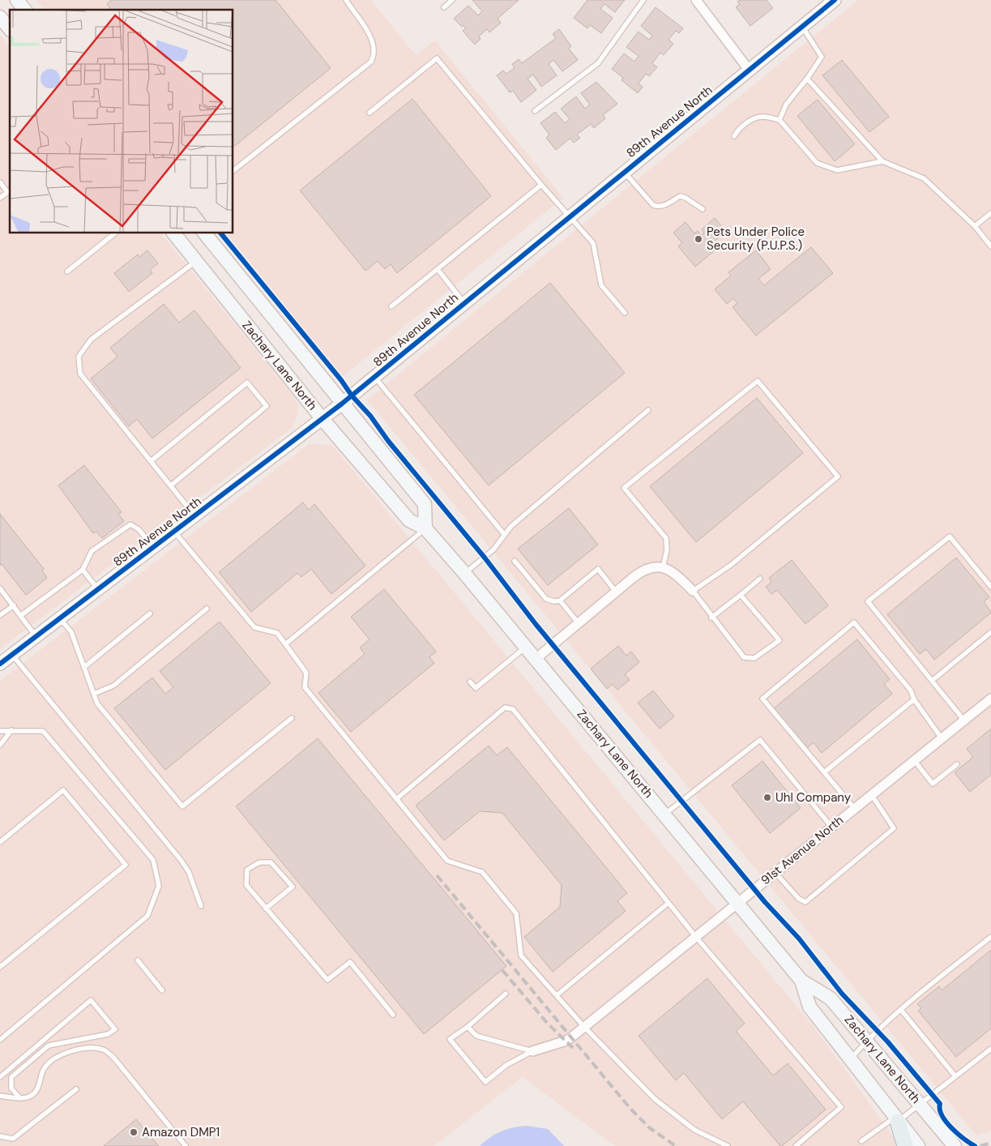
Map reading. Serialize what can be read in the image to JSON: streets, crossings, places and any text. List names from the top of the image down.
{
  "streets": {
    "main road": ["Zachary Lane North"],
    "street": ["89th Avenue North", "91st Avenue North"]
  },
  "crossings": [
    ["89th Avenue North", "Zachary Lane North"],
    ["Zachary Lane North", "91st Avenue North"]
  ],
  "places": ["Pets Under Police Security (P.U.P.S.)", "Uhl Company", "Amazon DMP1"]
}
